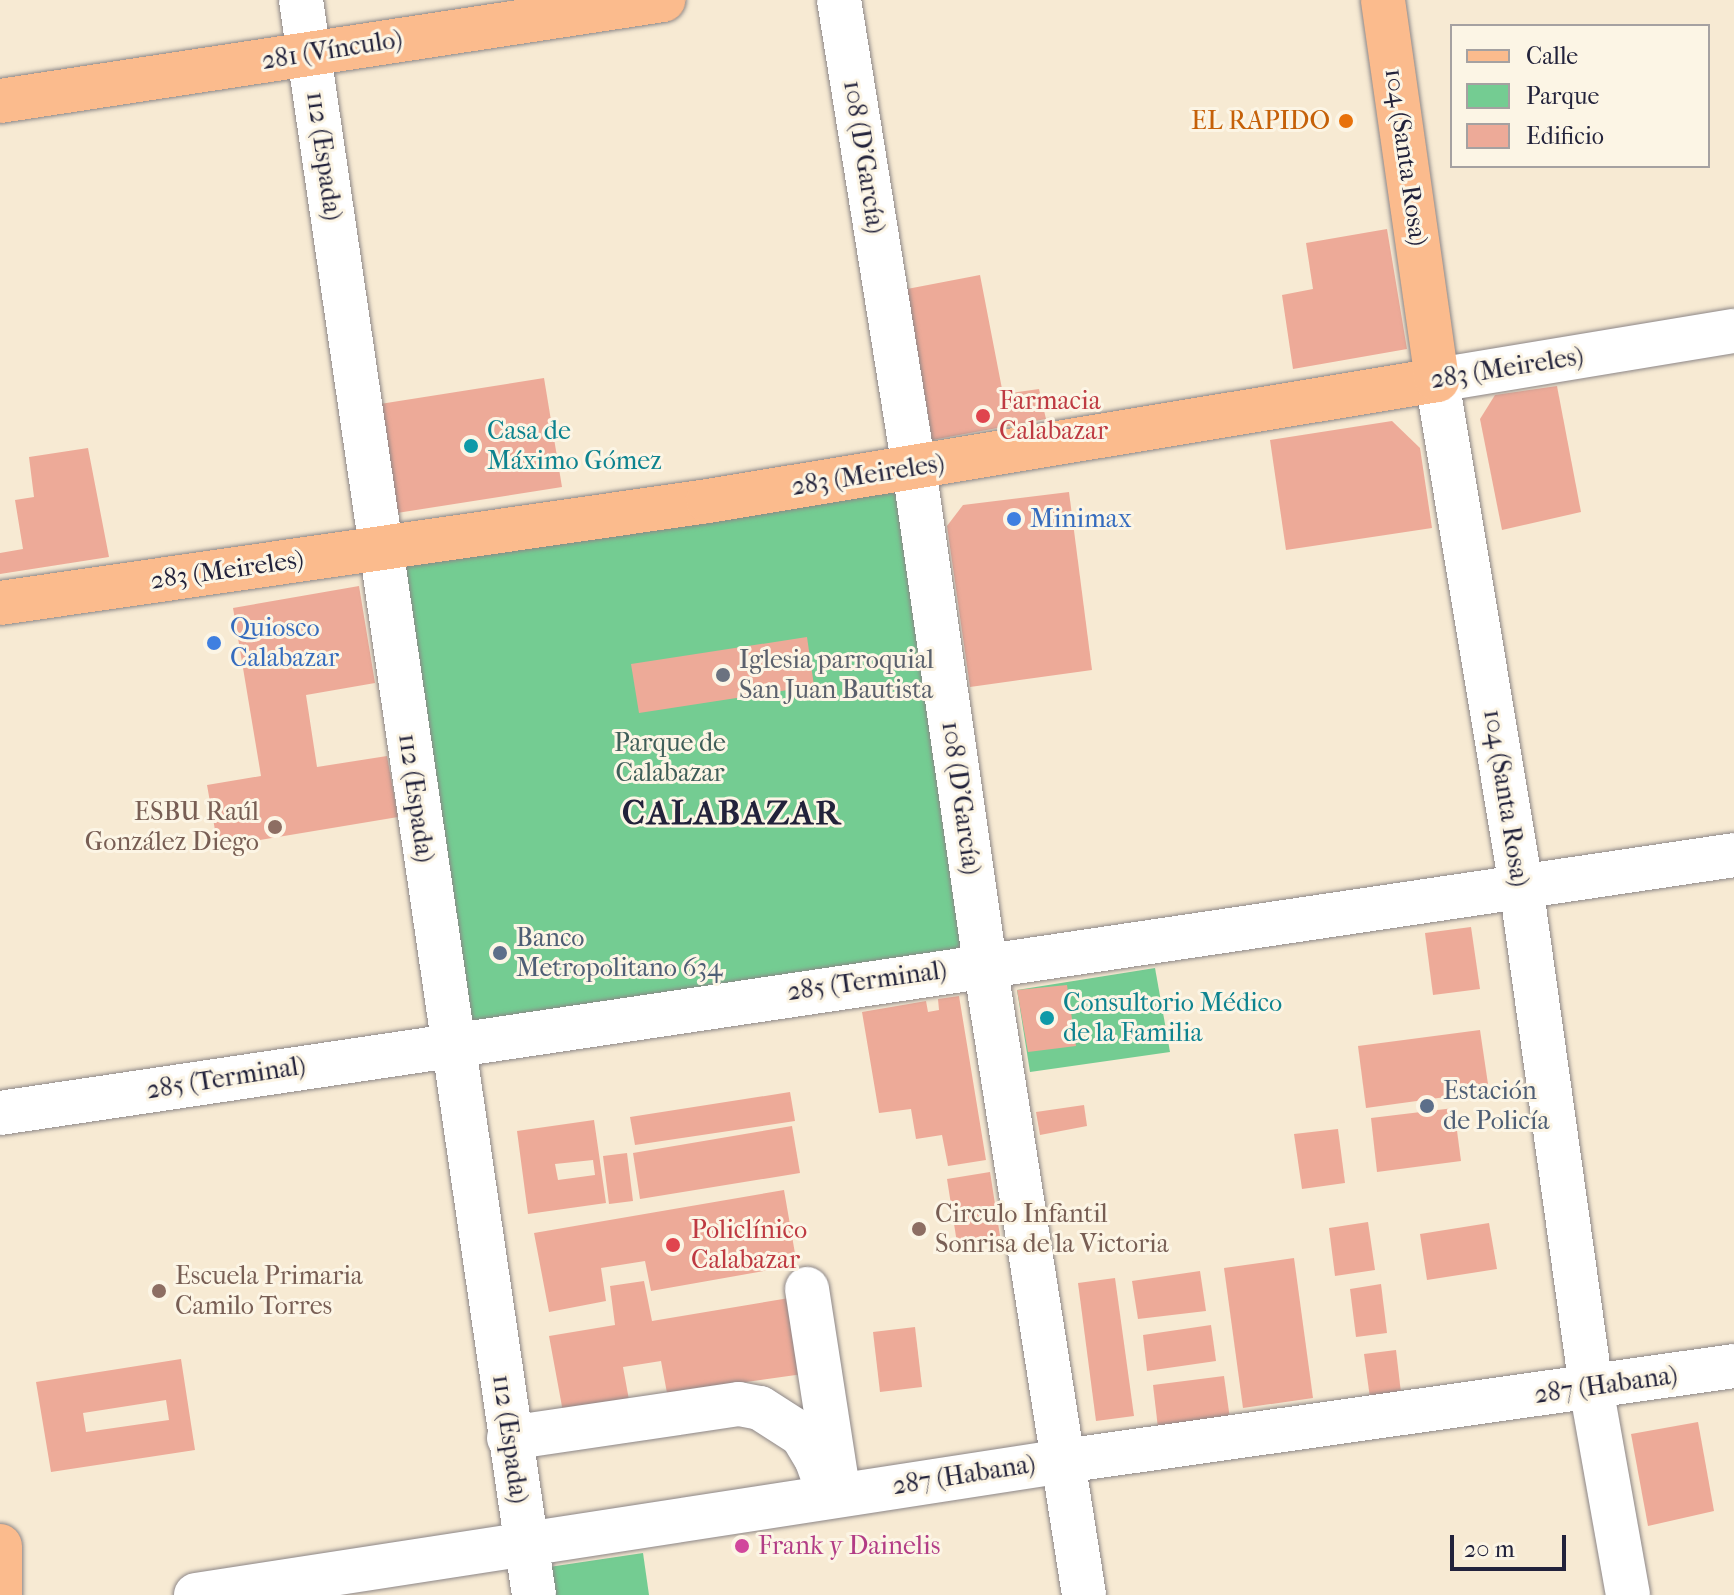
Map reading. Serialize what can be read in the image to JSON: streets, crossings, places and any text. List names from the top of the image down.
{
  "streets": {
    "main road": ["281 (Vínculo)", "104 (Santa Rosa)", "283 (Meireles)"],
    "street": [
      "112 (Espada)",
      "108 (D'García)",
      "285 (Terminal)",
      "287 (Habana)"
    ]
  },
  "crossings": [
    ["281 (Vínculo)", "112 (Espada)"],
    ["112 (Espada)", "283 (Meireles)"],
    ["112 (Espada)", "285 (Terminal)"],
    ["112 (Espada)", "287 (Habana)"],
    ["108 (D'García)", "283 (Meireles)"],
    ["108 (D'García)", "285 (Terminal)"],
    ["108 (D'García)", "287 (Habana)"],
    ["104 (Santa Rosa)", "283 (Meireles)"],
    ["104 (Santa Rosa)", "285 (Terminal)"],
    ["104 (Santa Rosa)", "287 (Habana)"]
  ],
  "districts": ["CALABAZAR"],
  "parks": ["Parque de Calabazar"],
  "places": [
    "EL RAPIDO",
    "Farmacia Calabazar",
    "Casa de Máximo Gómez",
    "Minimax",
    "Quiosco Calabazar",
    "Iglesia parroquial San Juan Bautista",
    "ESBU Raúl González Diego",
    "Banco Metropolitano 634",
    "Consultorio Médico de la Familia",
    "Estación de Policía",
    "Circulo Infantil Sonrisa de la Victoria",
    "Policlínico Calabazar",
    "Escuela Primaria Camilo Torres",
    "Frank y Dainelis"
  ],
  "legend": ["Calle", "Parque", "Edificio"],
  "scale_bar": "20 m"
}
